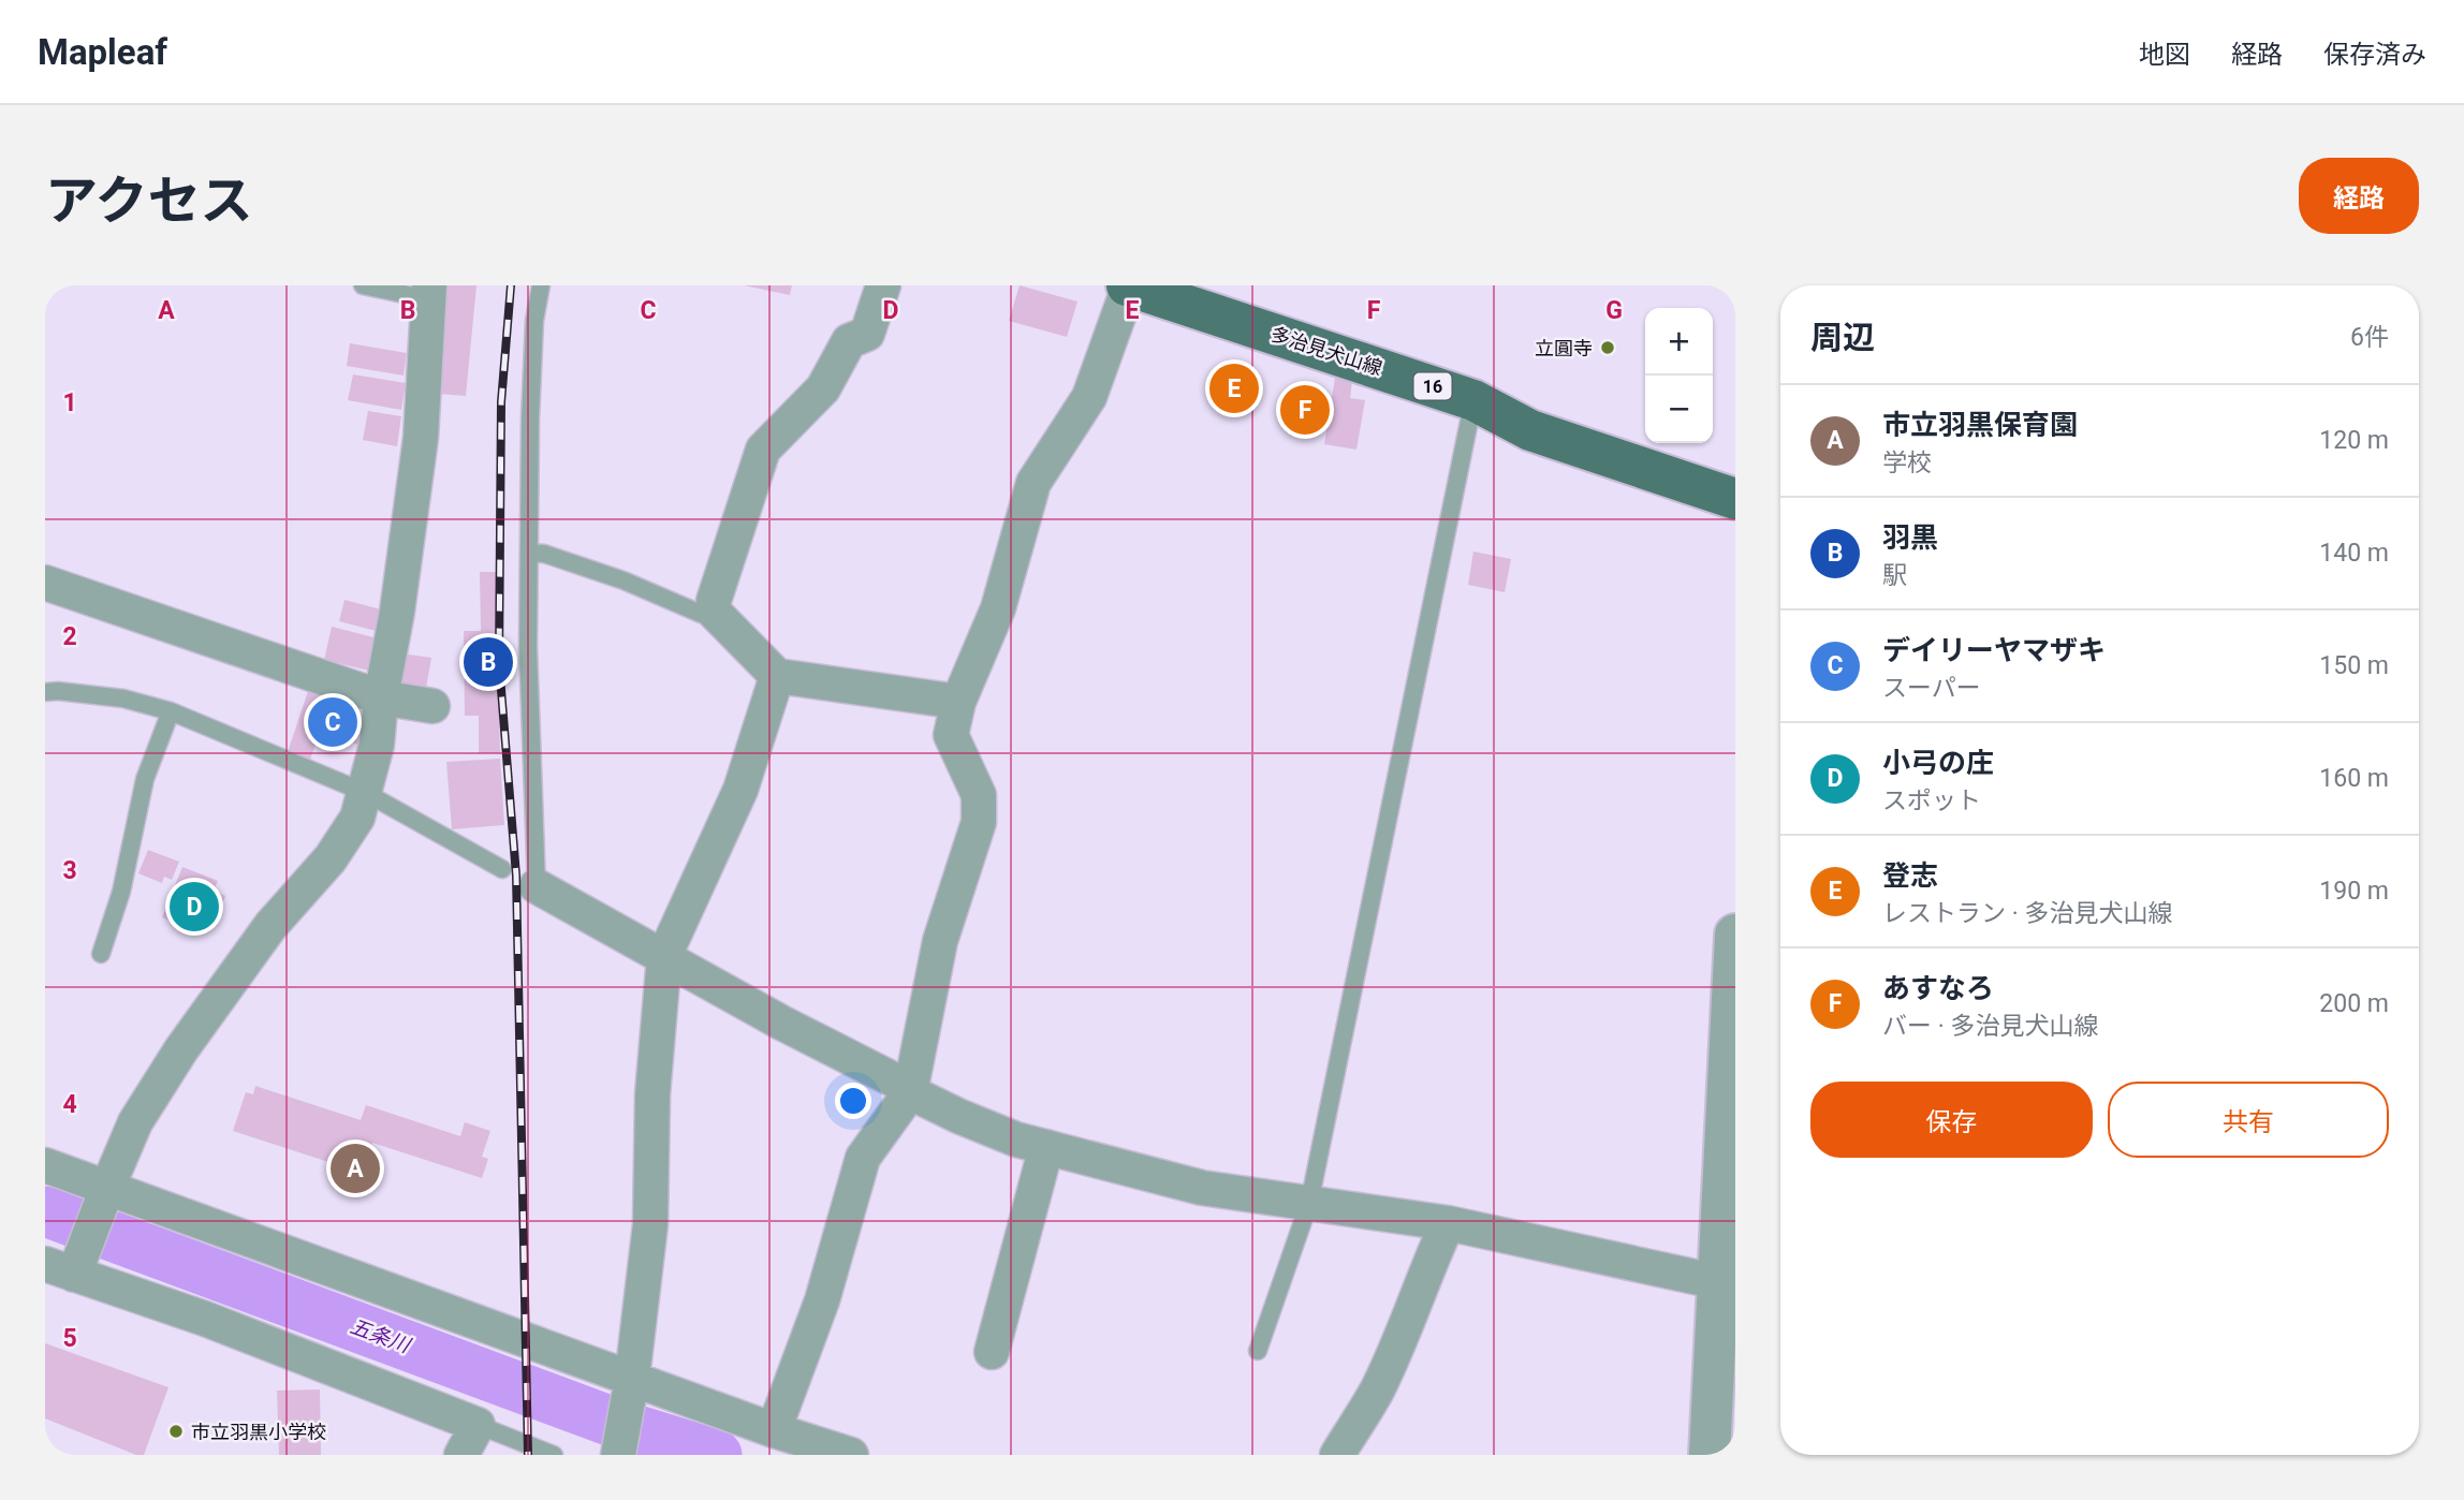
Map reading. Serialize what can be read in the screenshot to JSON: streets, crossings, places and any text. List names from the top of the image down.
{
  "streets": {
    "main road": ["多治見犬山線", "16"]
  },
  "water": ["五条川"],
  "places": ["立圓寺", "市立羽黒小学校"],
  "page": {
    "header": "Mapleaf",
    "nav": ["地図", "経路", "保存済み"],
    "title": "アクセス",
    "buttons": [
      "経路",
      ["保存", "共有"]
    ],
    "heading": ["周辺", "6件"],
    "map_buttons": ["+", "−"],
    "pins": [
      "E",
      "F",
      "B",
      "C",
      "D",
      "A"
    ],
    "list": [
      {
        "mark": "A",
        "name": "市立羽黒保育園",
        "note": "学校",
        "value": "120 m"
      },
      {
        "mark": "B",
        "name": "羽黒",
        "note": "駅",
        "value": "140 m"
      },
      {
        "mark": "C",
        "name": "デイリーヤマザキ",
        "note": "スーパー",
        "value": "150 m"
      },
      {
        "mark": "D",
        "name": "小弓の庄",
        "note": "スポット",
        "value": "160 m"
      },
      {
        "mark": "E",
        "name": "登志",
        "note": "レストラン · 多治見犬山線",
        "value": "190 m"
      },
      {
        "mark": "F",
        "name": "あすなろ",
        "note": "バー · 多治見犬山線",
        "value": "200 m"
      }
    ]
  },
  "grid": {
    "columns": [
      "A",
      "B",
      "C",
      "D",
      "E",
      "F",
      "G"
    ],
    "rows": [
      "1",
      "2",
      "3",
      "4",
      "5"
    ]
  }
}
